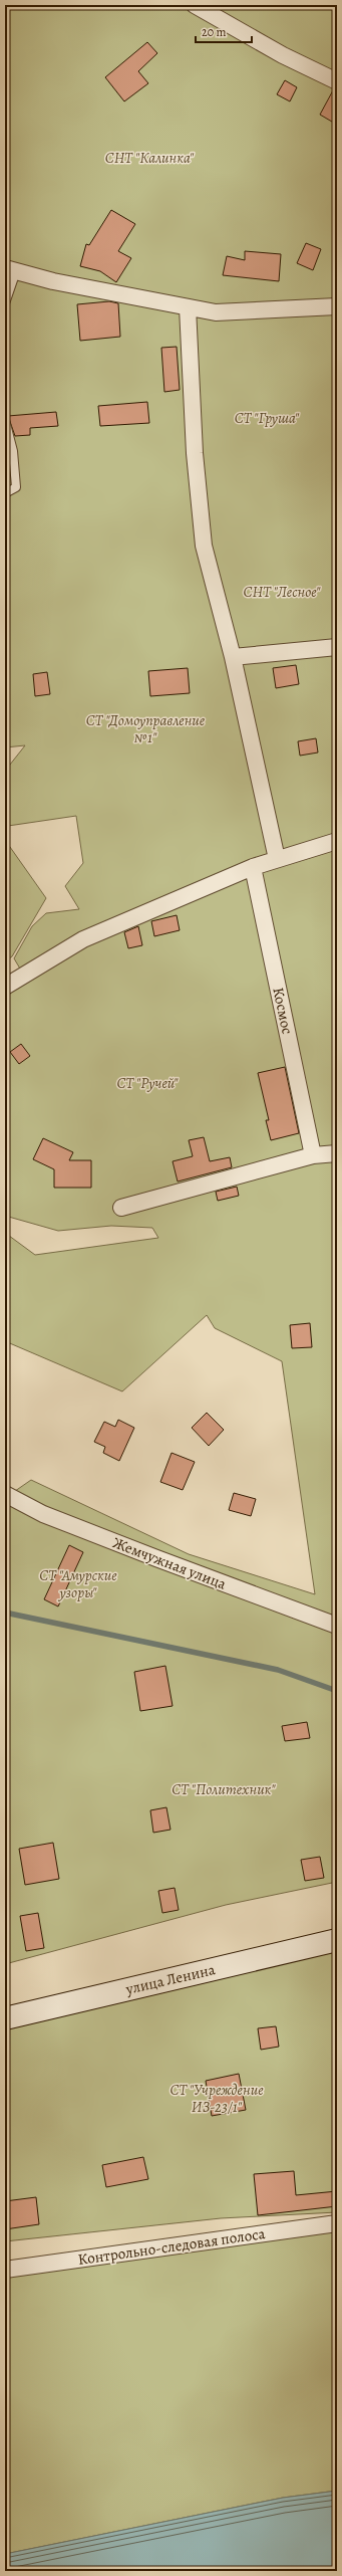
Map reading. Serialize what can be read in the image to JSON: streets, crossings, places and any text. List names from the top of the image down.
{
  "streets": {
    "street": [
      "Космос",
      "Жемчужная улица",
      "улица Ленина",
      "Контрольно-следовая полоса"
    ]
  },
  "parks": [
    "СНТ \"Калинка\"",
    "СТ \"Груша\"",
    "СНТ \"Лесное\"",
    "СТ \"Домоуправление №1\"",
    "СТ \"Ручей\"",
    "СТ \"Амурские узоры\"",
    "СТ \"Политехник\"",
    "СТ \"Учреждение ИЗ-23/1\""
  ],
  "scale_bar": "20 m"
}
